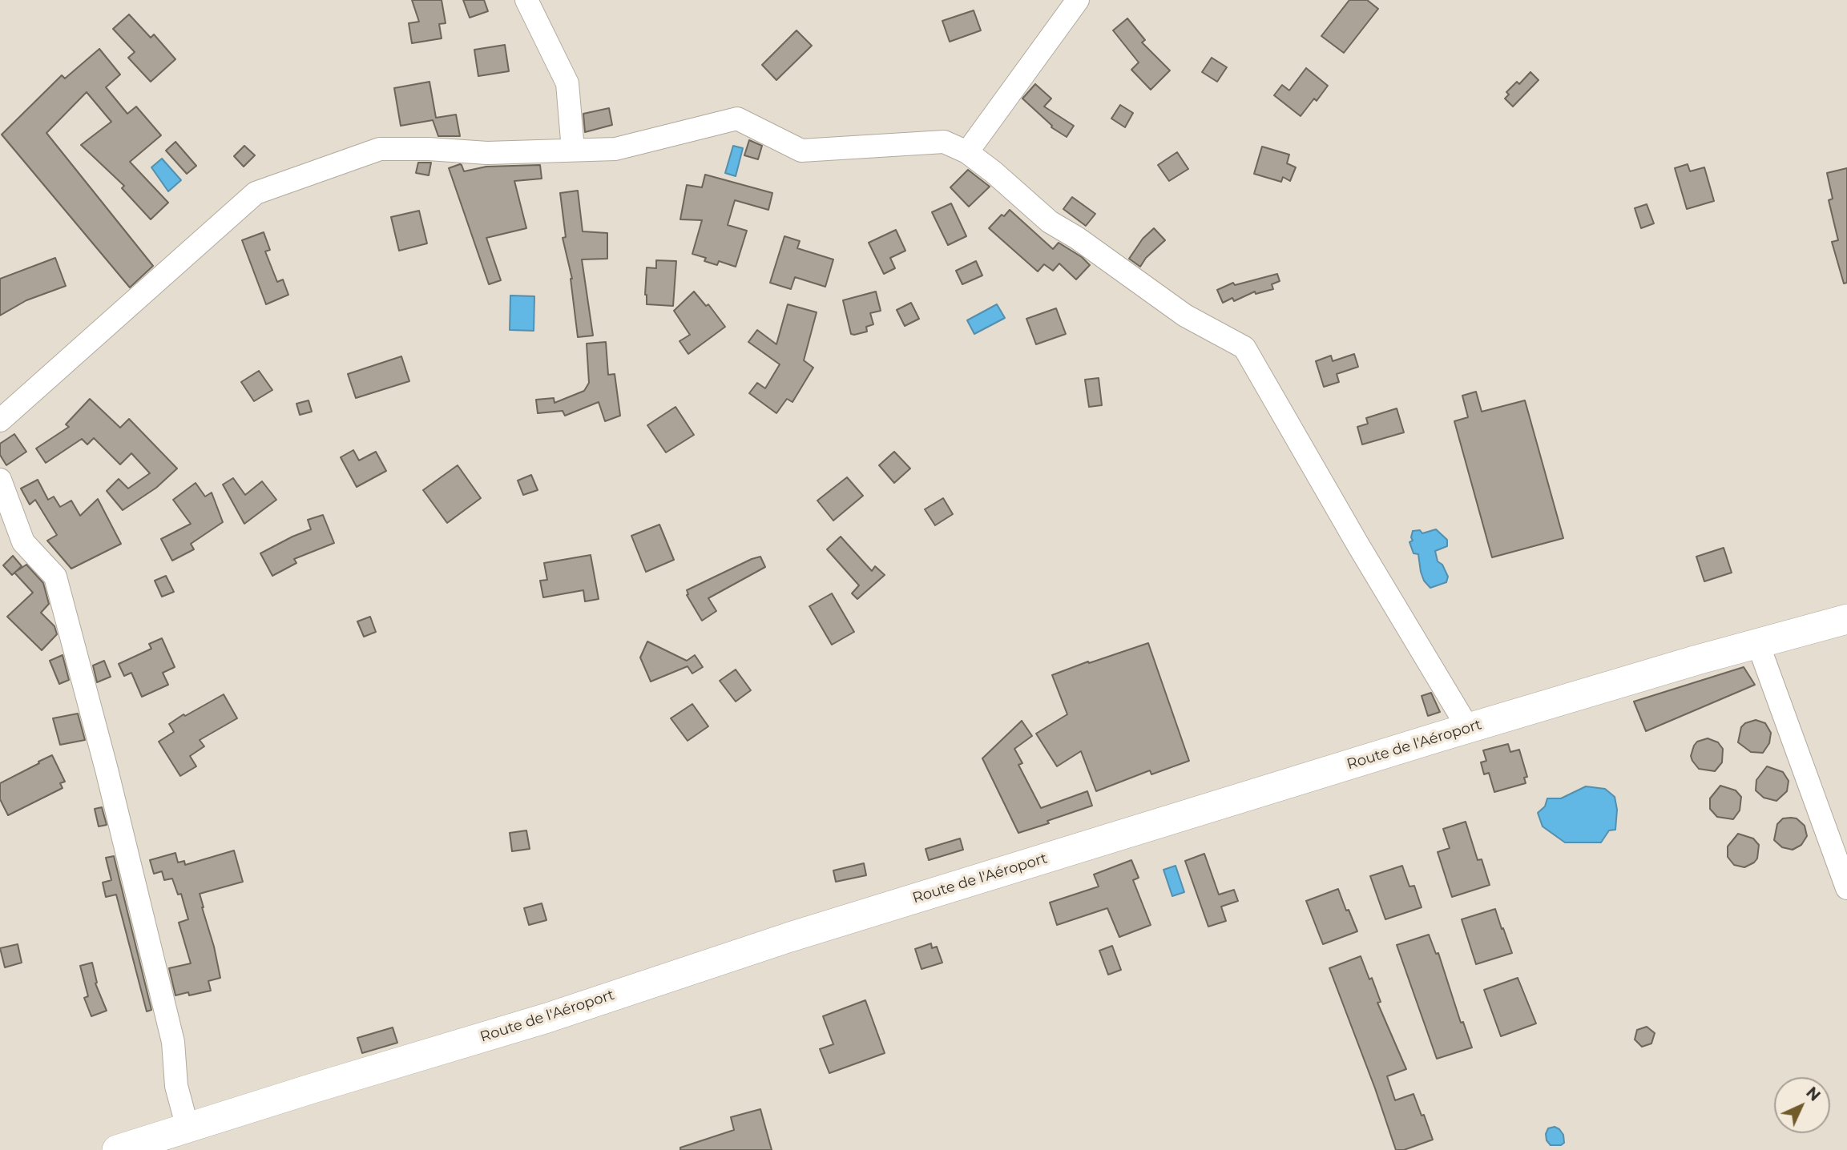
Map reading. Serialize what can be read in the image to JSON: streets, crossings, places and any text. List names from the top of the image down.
{
  "streets": {
    "main road": ["Route de l'Aéroport"]
  },
  "north": "top right"
}
